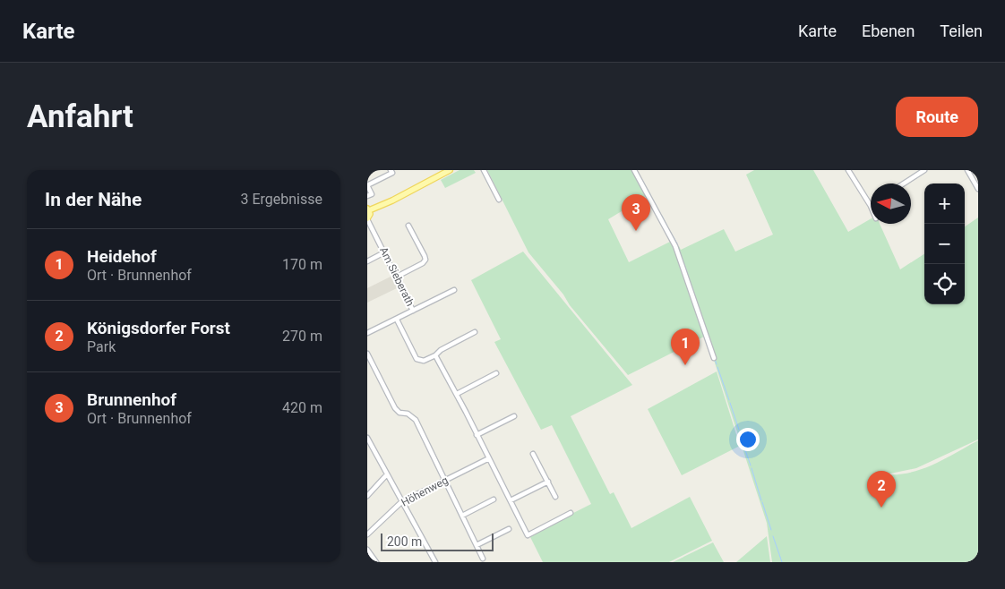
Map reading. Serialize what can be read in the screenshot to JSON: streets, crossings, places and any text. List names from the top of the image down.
{
  "streets": {
    "street": ["Am Sieberath", "Höhenweg"]
  },
  "scale_bar": "200 m",
  "north": "left",
  "page": {
    "header": "Karte",
    "nav": ["Karte", "Ebenen", "Teilen"],
    "buttons": "Route",
    "title": "Anfahrt",
    "heading": ["In der Nähe", "3 Ergebnisse"],
    "map_buttons": ["+", "−"],
    "pins": ["3", "1", "2"],
    "list": [
      {
        "mark": "1",
        "name": "Heidehof",
        "note": "Ort · Brunnenhof",
        "value": "170 m"
      },
      {
        "mark": "2",
        "name": "Königsdorfer Forst",
        "note": "Park",
        "value": "270 m"
      },
      {
        "mark": "3",
        "name": "Brunnenhof",
        "note": "Ort · Brunnenhof",
        "value": "420 m"
      }
    ],
    "scale": "200 m"
  }
}
